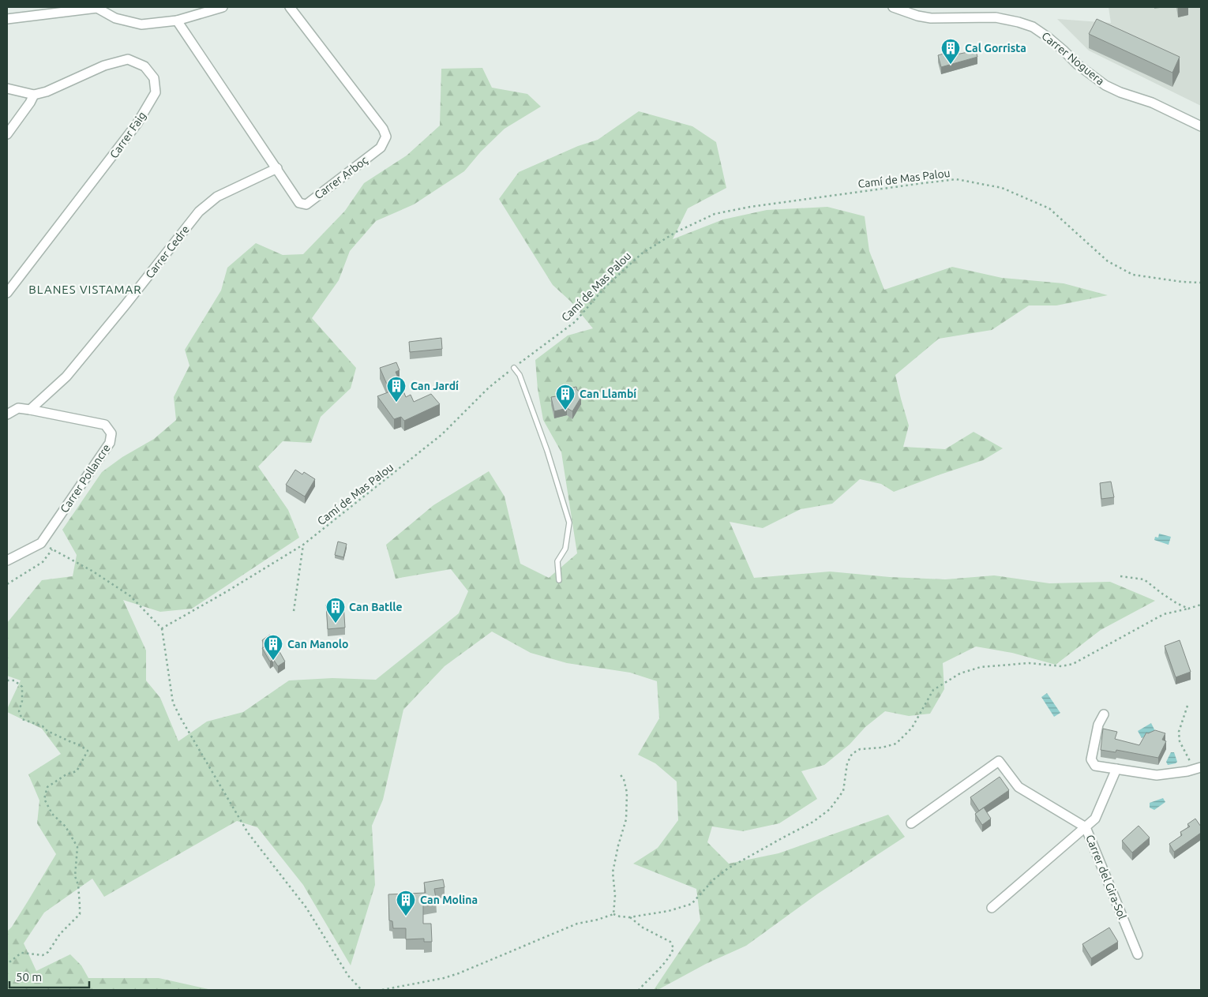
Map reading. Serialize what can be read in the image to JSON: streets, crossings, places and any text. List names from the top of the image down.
{
  "streets": {
    "street": [
      "Carrer Noguera",
      "Carrer Faig",
      "Carrer Arboç",
      "Carrer Cedre",
      "Carrer Pollancre",
      "Carrer del Gira-Sol"
    ],
    "path": ["Camí de Mas Palou"]
  },
  "crossings": [
    ["Carrer Arboç", "Carrer Cedre"],
    ["Carrer Cedre", "Carrer Pollancre"]
  ],
  "districts": ["BLANES VISTAMAR"],
  "places": {
    "building": [
      "Cal Gorrista",
      "Can Jardí",
      "Can Llambí",
      "Can Batlle",
      "Can Manolo",
      "Can Molina"
    ]
  },
  "scale_bar": "50 m"
}
